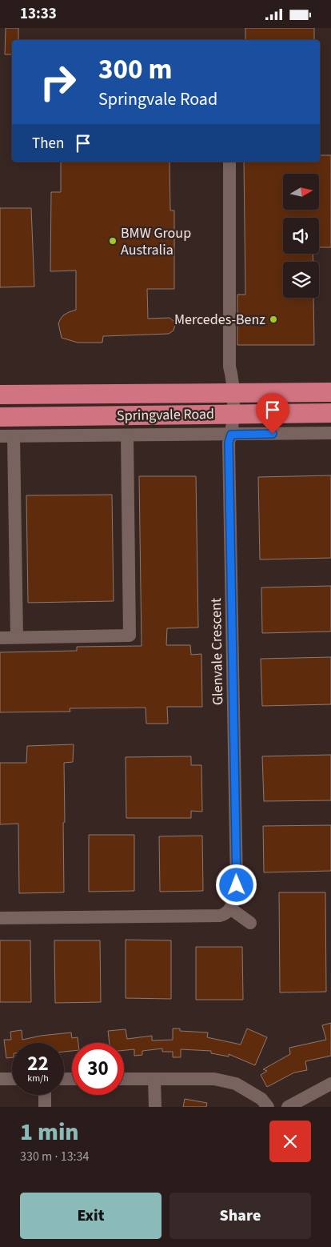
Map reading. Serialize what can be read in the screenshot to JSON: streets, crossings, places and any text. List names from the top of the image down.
{
  "streets": {
    "highway": ["Springvale Road"],
    "street": ["Glenvale Crescent"]
  },
  "crossings": [
    ["Springvale Road", "Glenvale Crescent"]
  ],
  "places": ["BMW Group Australia", "Mercedes-Benz"],
  "north": "right",
  "page": {
    "status": "13:33",
    "turn": ["300 m", "Springvale Road"],
    "then": "Then",
    "speed": "22 km/h",
    "limit": "30",
    "heading": ["1 min", "330 m · 13:34"],
    "buttons": ["Exit", "Share"]
  }
}
